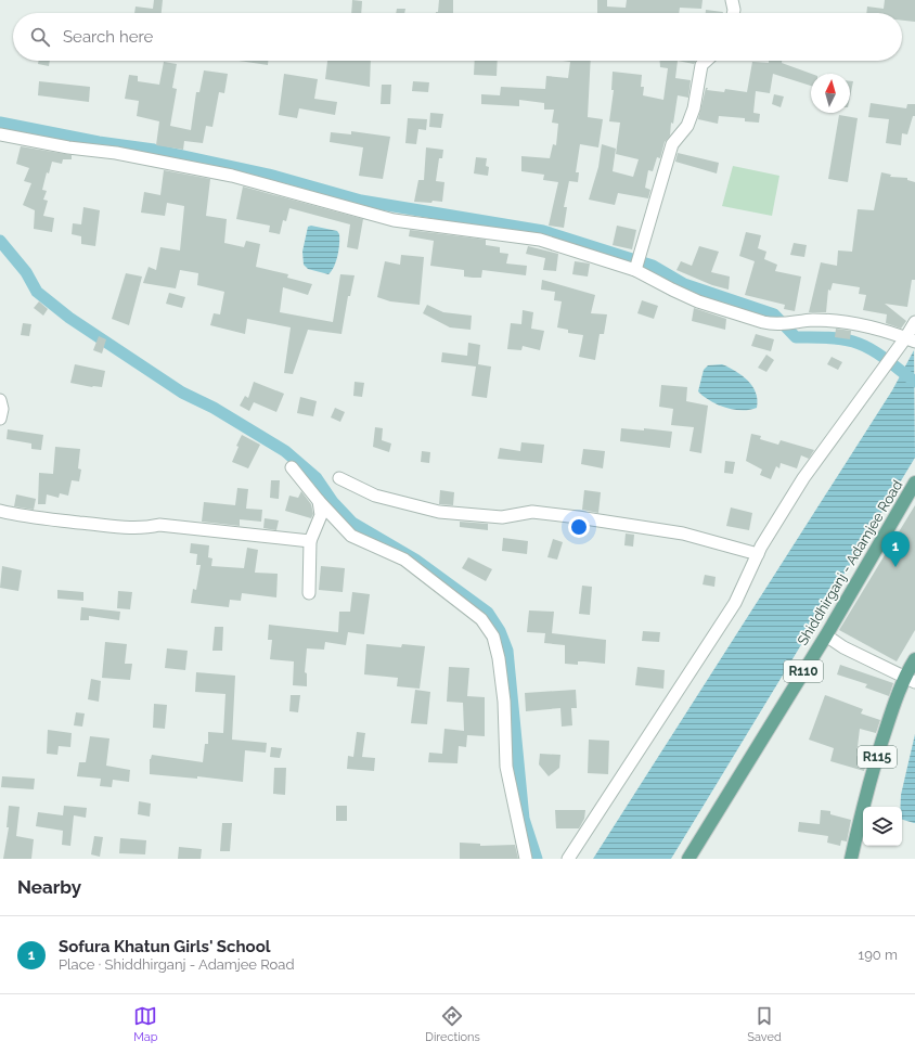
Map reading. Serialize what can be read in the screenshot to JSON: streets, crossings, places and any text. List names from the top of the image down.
{
  "streets": {
    "main road": ["Shiddhirganj - Adamjee Road", "R110", "R115"]
  },
  "north": "top",
  "page": {
    "search": "Search here",
    "pins": "1",
    "heading": "Nearby",
    "list": [
      {
        "mark": "1",
        "name": "Sofura Khatun Girls' School",
        "note": "Place · Shiddhirganj - Adamjee Road",
        "value": "190 m"
      }
    ],
    "nav": ["Map", "Directions", "Saved"]
  }
}
